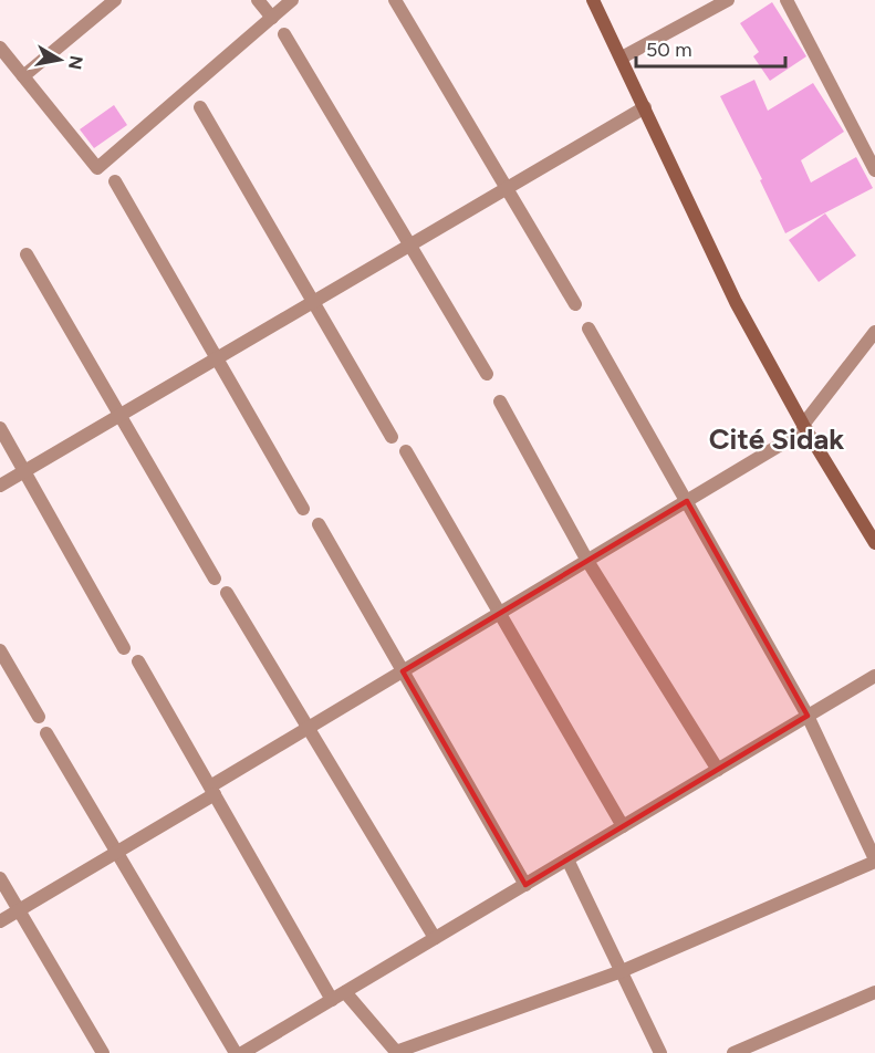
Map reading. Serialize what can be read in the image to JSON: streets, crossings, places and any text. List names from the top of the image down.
{
  "districts": ["Cité Sidak"],
  "scale_bar": "50 m",
  "north": "right"
}
